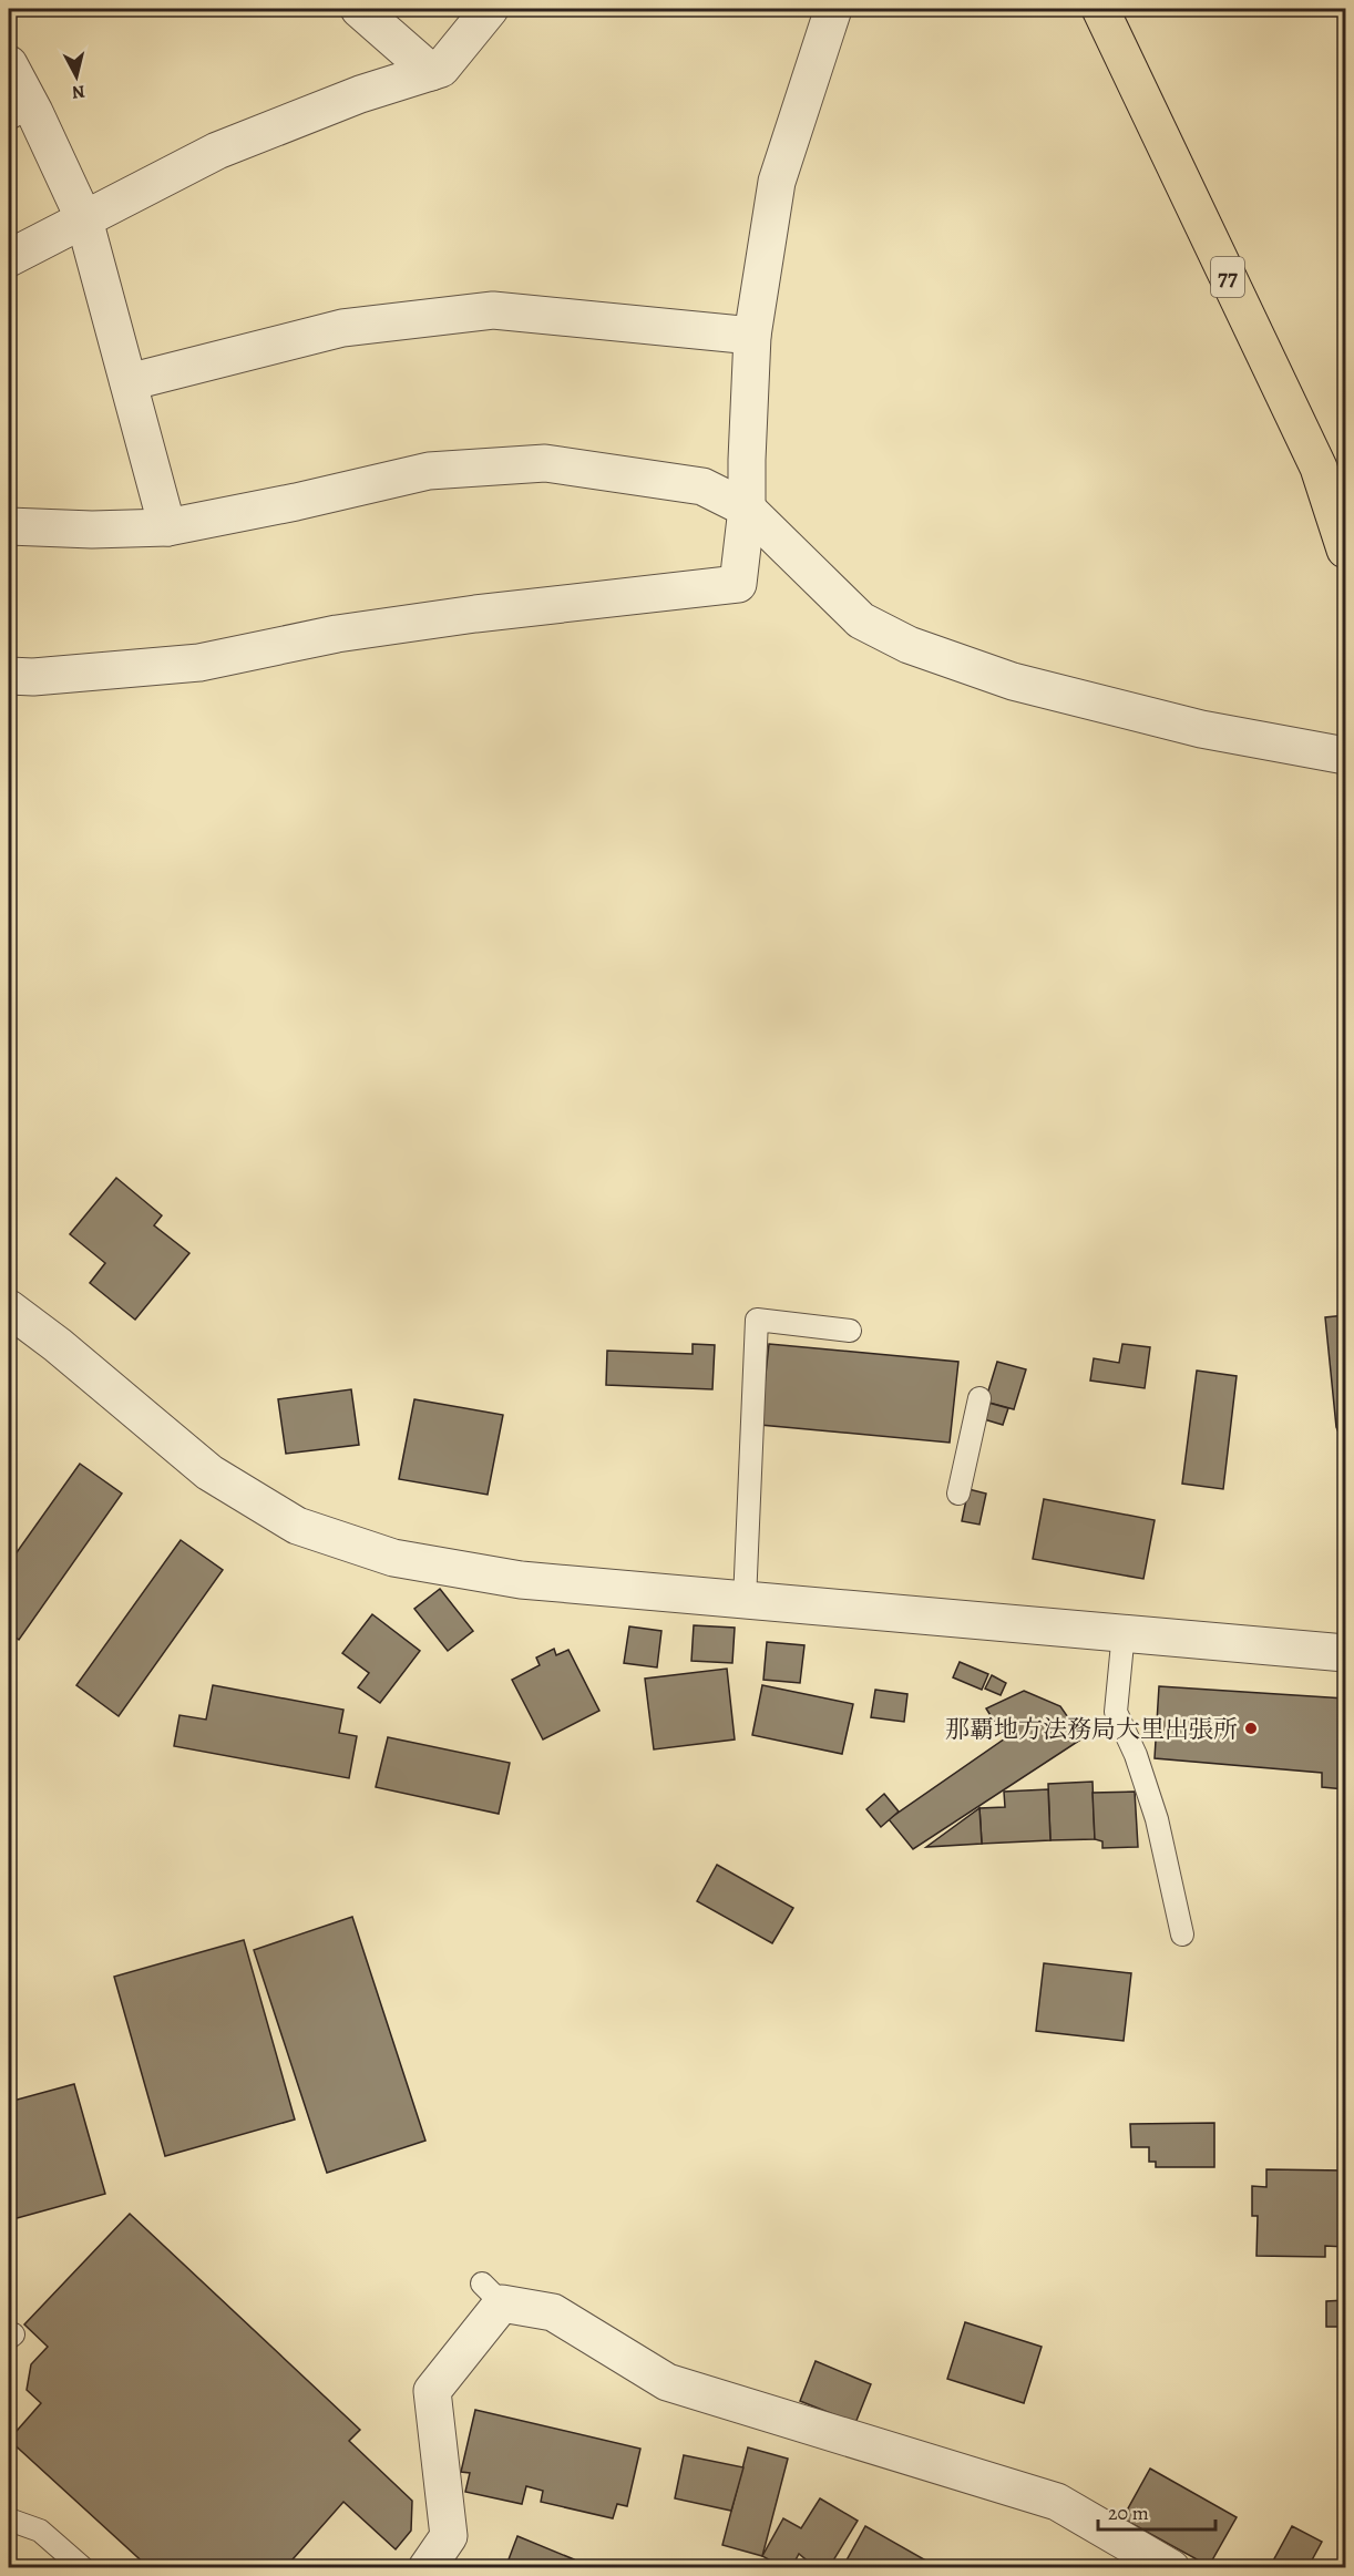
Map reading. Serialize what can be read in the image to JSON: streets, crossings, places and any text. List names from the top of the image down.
{
  "streets": {
    "main road": ["77"]
  },
  "places": ["那覇地方法務局大里出張所"],
  "scale_bar": "20 m",
  "north": "bottom"
}
